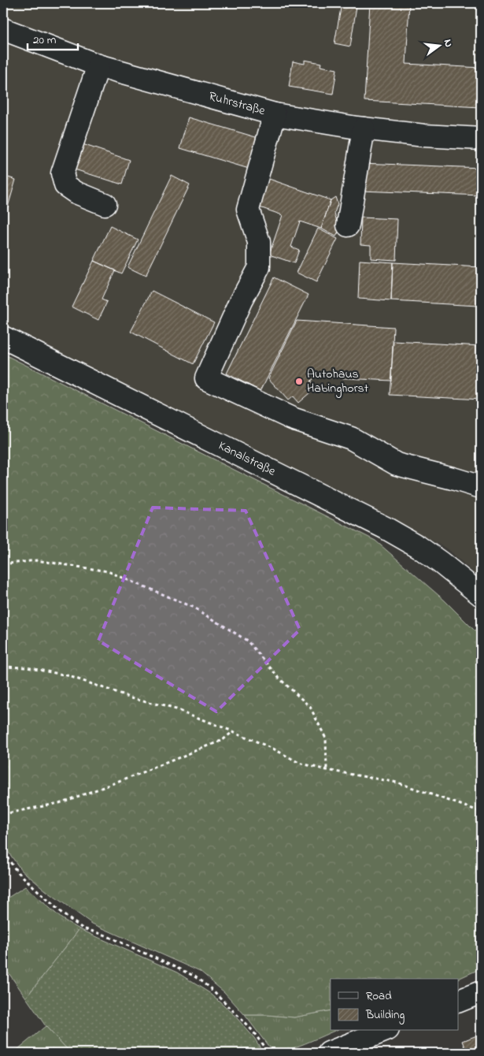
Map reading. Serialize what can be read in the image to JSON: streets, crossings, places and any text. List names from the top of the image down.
{
  "streets": {
    "main road": ["Ruhrstraße", "Kanalstraße"]
  },
  "places": ["Autohaus Habinghorst"],
  "legend": ["Road", "Building"],
  "scale_bar": "20 m",
  "north": "right"
}
